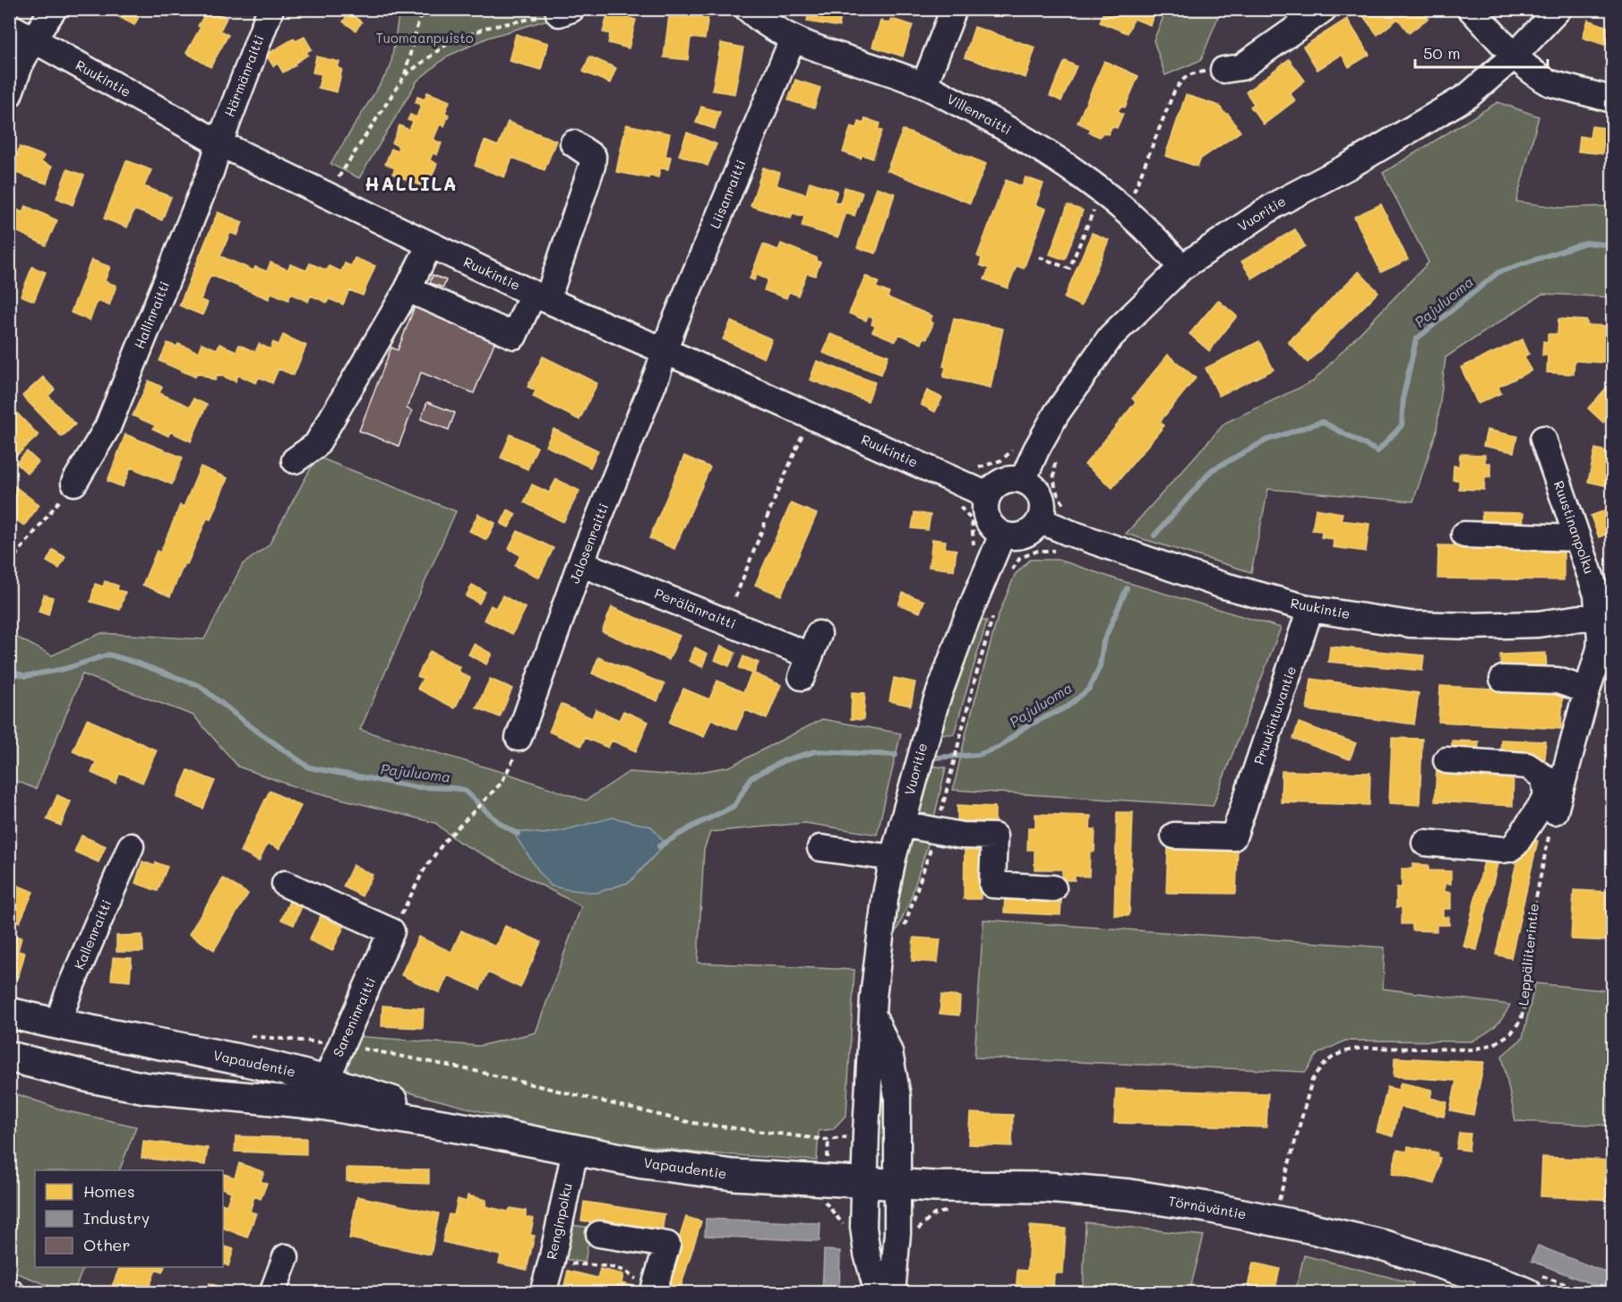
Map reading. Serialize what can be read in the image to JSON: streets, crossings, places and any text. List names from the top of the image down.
{
  "streets": {
    "main road": ["Vapaudentie", "Törnäväntie"],
    "street": [
      "Härmänraitti",
      "Ruukintie",
      "Villenraitti",
      "Liisanraitti",
      "Vuoritie",
      "Hallinraitti",
      "Ruustinanpolku",
      "Jalosenraitti",
      "Perälänraitti",
      "Pruukintuvantie",
      "Kallenraitti",
      "Sareninraitti",
      "Renginpolku"
    ],
    "path": ["Leppäliiterintie"]
  },
  "crossings": [
    ["Härmänraitti", "Ruukintie"],
    ["Härmänraitti", "Hallinraitti"],
    ["Ruukintie", "Liisanraitti"],
    ["Ruukintie", "Vuoritie"],
    ["Ruukintie", "Hallinraitti"],
    ["Ruukintie", "Ruustinanpolku"],
    ["Ruukintie", "Jalosenraitti"],
    ["Ruukintie", "Pruukintuvantie"],
    ["Villenraitti", "Liisanraitti"],
    ["Villenraitti", "Vuoritie"],
    ["Liisanraitti", "Jalosenraitti"],
    ["Vuoritie", "Vapaudentie"],
    ["Vuoritie", "Törnäväntie"],
    ["Jalosenraitti", "Perälänraitti"],
    ["Kallenraitti", "Vapaudentie"],
    ["Leppäliiterintie", "Törnäväntie"],
    ["Sareninraitti", "Vapaudentie"],
    ["Vapaudentie", "Törnäväntie"],
    ["Vapaudentie", "Renginpolku"]
  ],
  "districts": ["HALLILA"],
  "water": ["Pajuluoma"],
  "parks": ["Tuomaanpuisto"],
  "legend": ["Homes", "Industry", "Other"],
  "scale_bar": "50 m"
}
